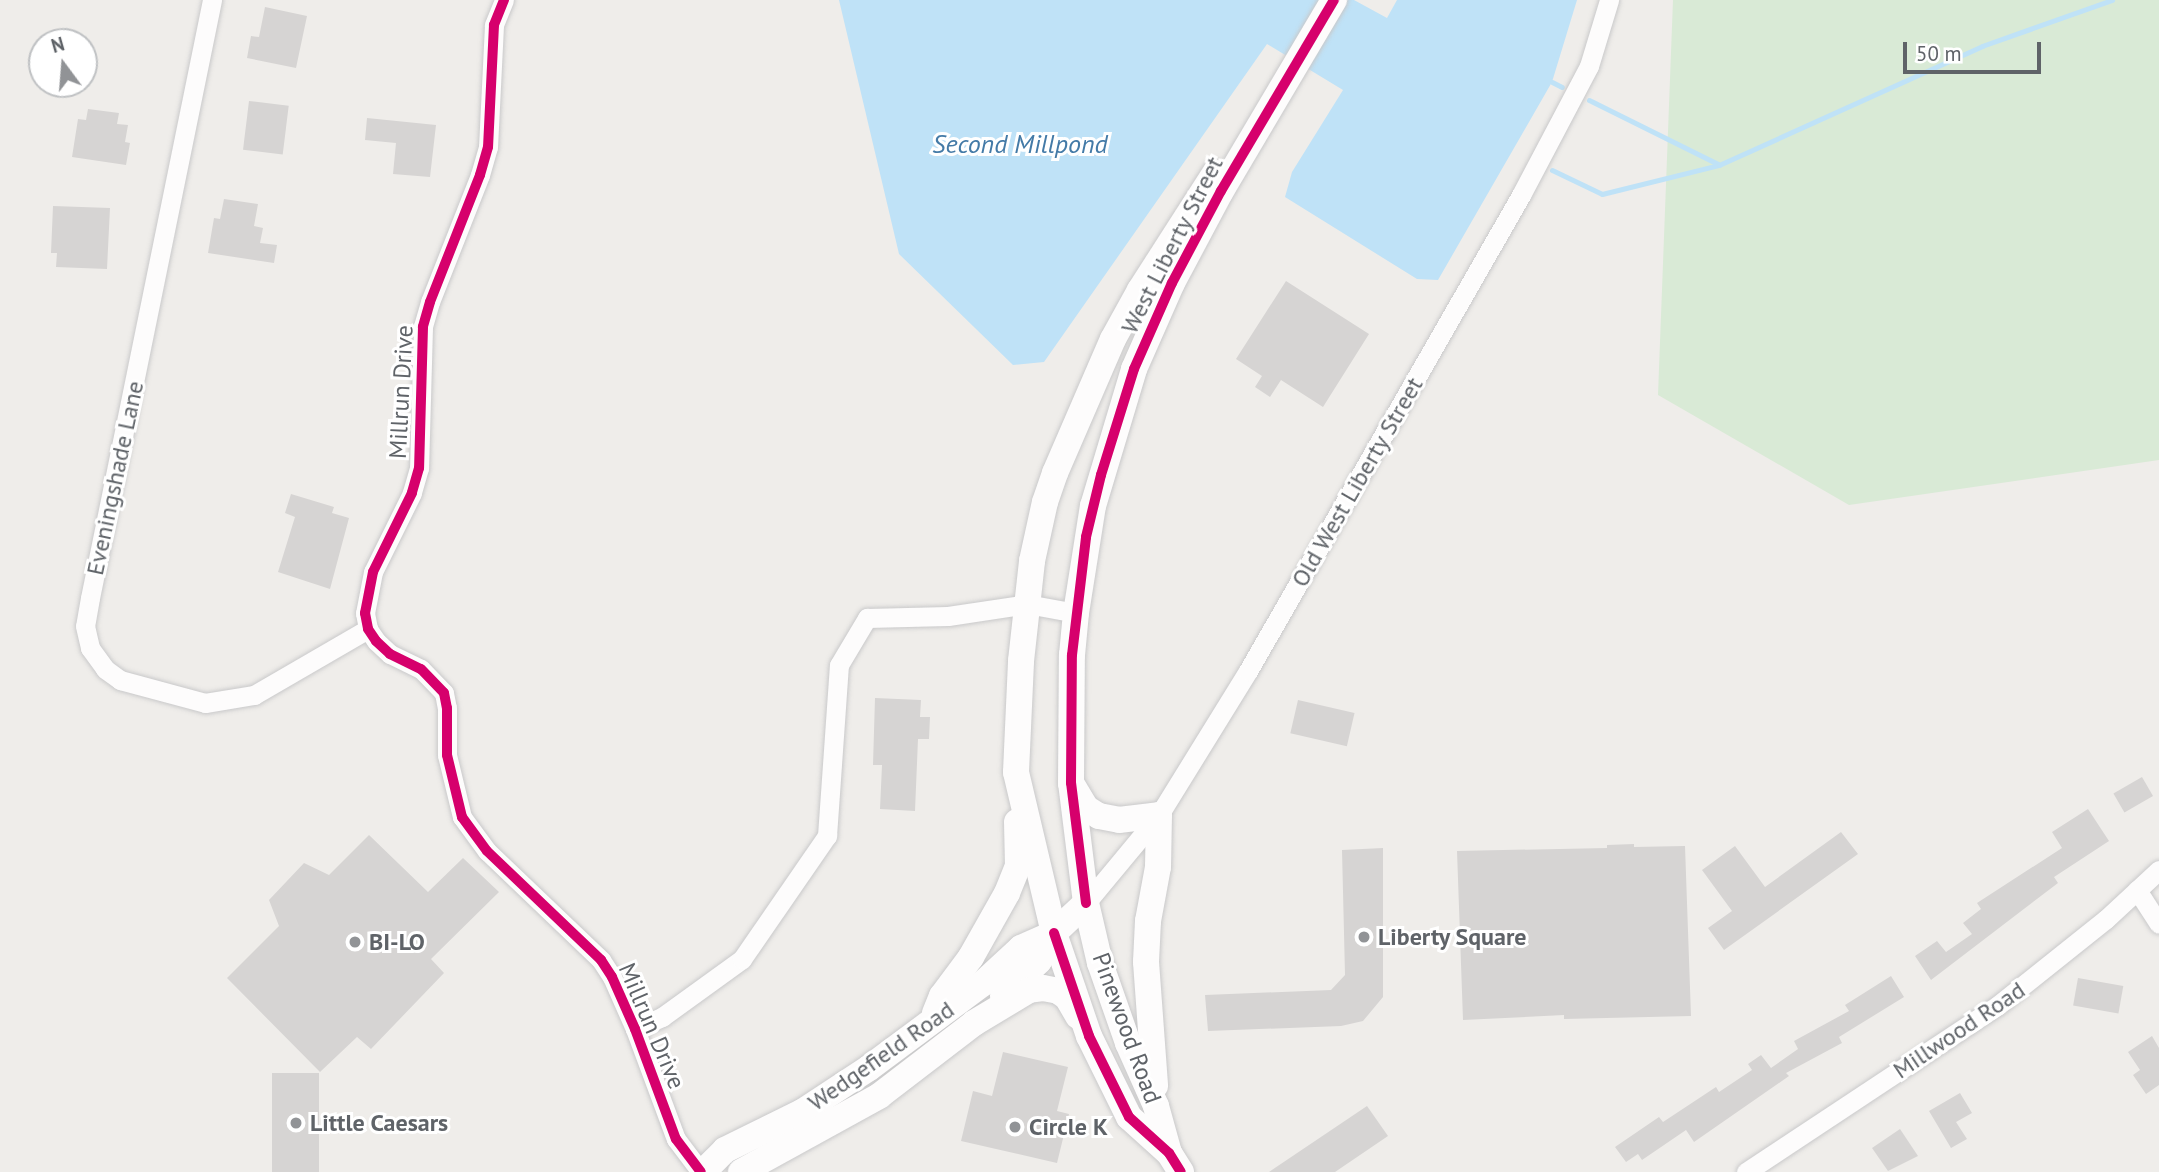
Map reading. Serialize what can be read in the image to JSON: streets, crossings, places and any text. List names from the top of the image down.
{
  "streets": {
    "main road": [
      "West Liberty Street",
      "Old West Liberty Street",
      "Pinewood Road",
      "Wedgefield Road"
    ],
    "street": ["Millrun Drive", "Eveningshade Lane", "Millwood Road"]
  },
  "crossings": [
    ["West Liberty Street", "Old West Liberty Street"],
    ["West Liberty Street", "Pinewood Road"],
    ["West Liberty Street", "Wedgefield Road"],
    ["Millrun Drive", "Eveningshade Lane"],
    ["Millrun Drive", "Wedgefield Road"],
    ["Old West Liberty Street", "Pinewood Road"],
    ["Old West Liberty Street", "Wedgefield Road"],
    ["Pinewood Road", "Wedgefield Road"]
  ],
  "water": ["Second Millpond"],
  "places": [
    "Liberty Square",
    "BI-LO",
    "Little Caesars",
    "Circle K"
  ],
  "scale_bar": "50 m",
  "north": "top"
}
